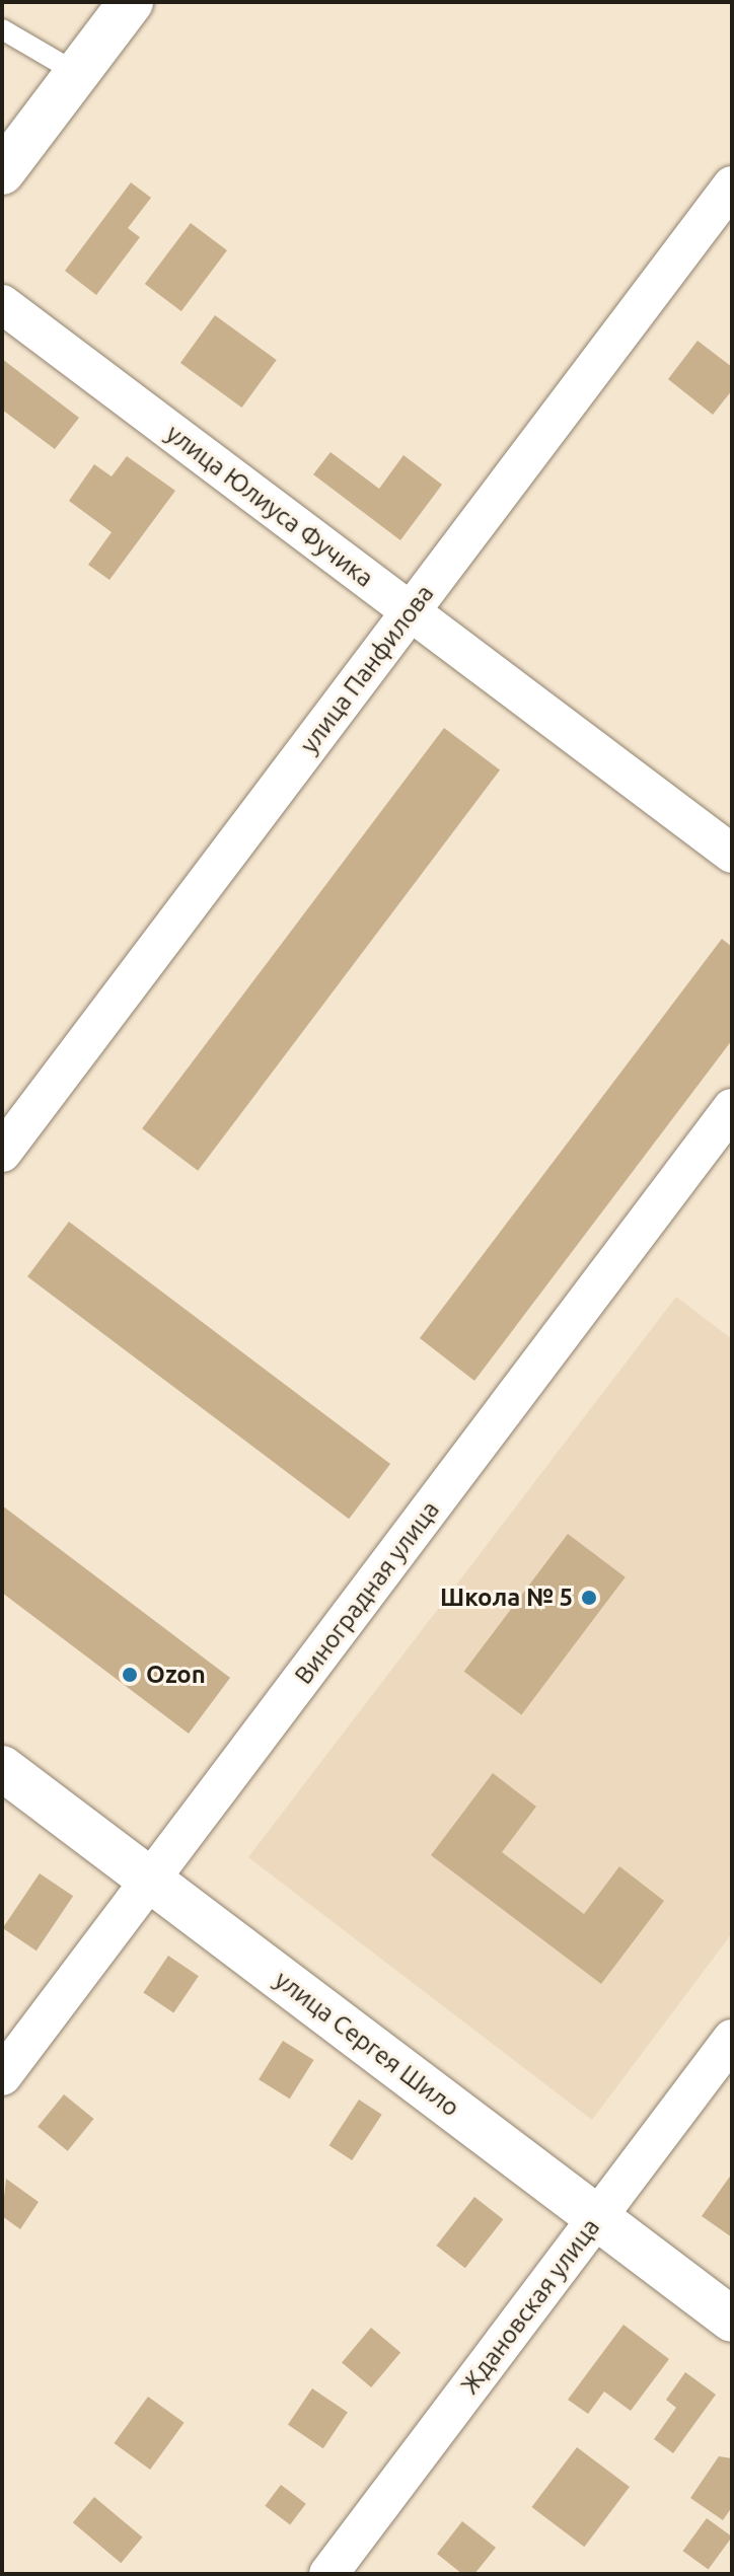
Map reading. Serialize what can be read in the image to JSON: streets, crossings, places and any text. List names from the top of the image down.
{
  "streets": {
    "street": [
      "улица Юлиуса Фучика",
      "улица Панфилова",
      "Виноградная улица",
      "улица Сергея Шило",
      "Ждановская улица"
    ]
  },
  "crossings": [
    ["улица Юлиуса Фучика", "улица Панфилова"],
    ["Виноградная улица", "улица Сергея Шило"],
    ["улица Сергея Шило", "Ждановская улица"]
  ],
  "places": ["Школа № 5", "Ozon"]
}
